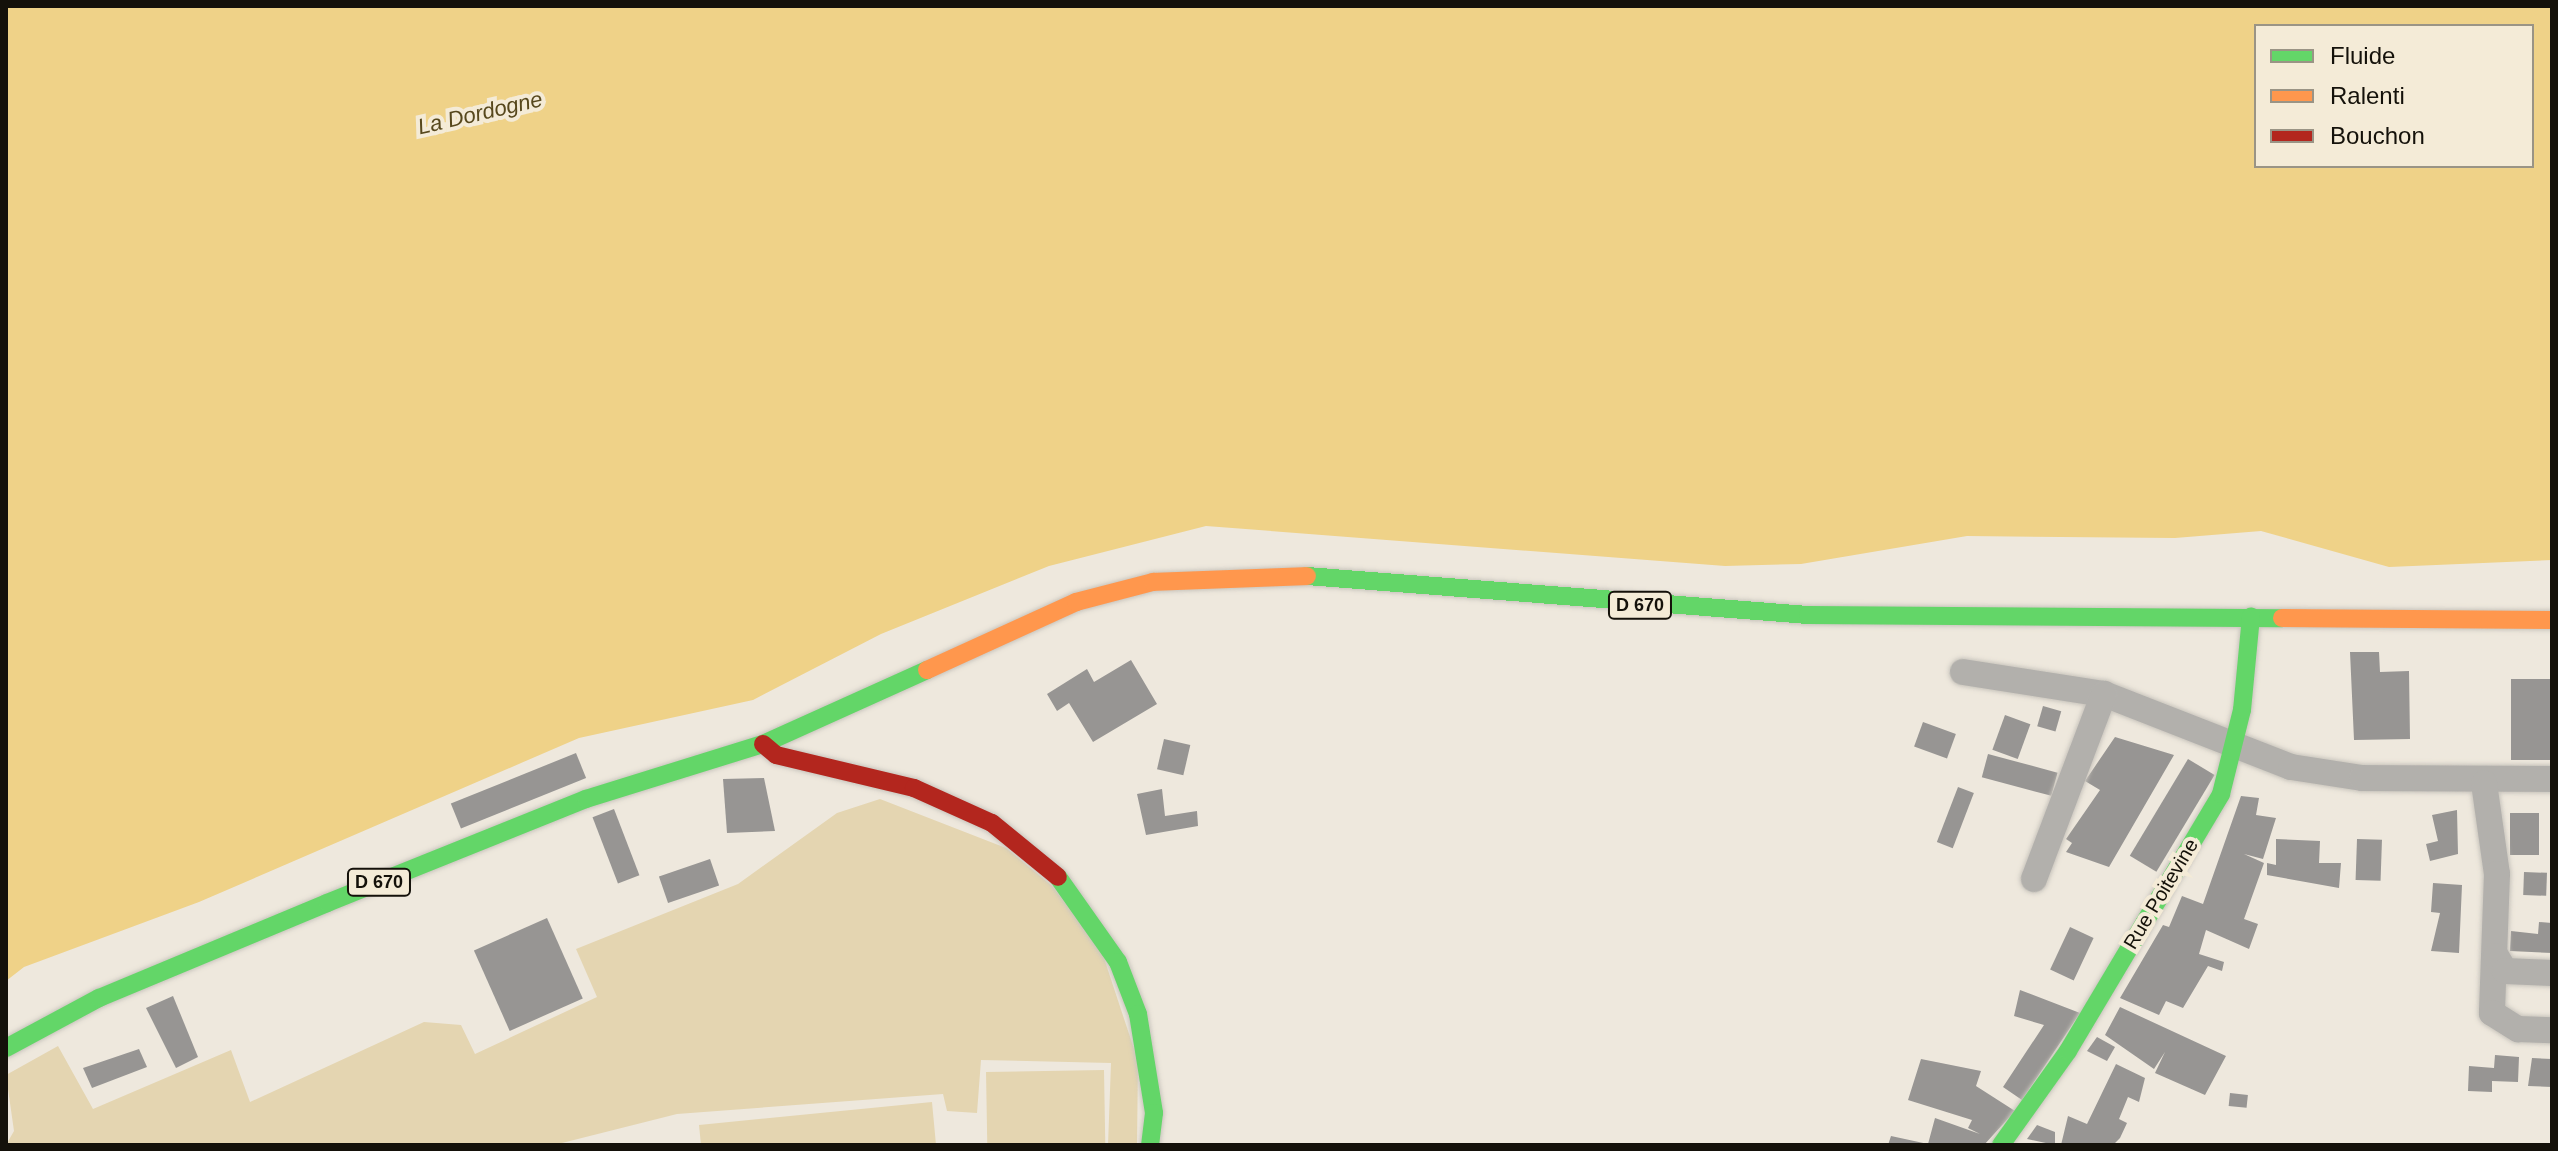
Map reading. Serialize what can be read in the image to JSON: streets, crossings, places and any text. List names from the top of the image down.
{
  "streets": {
    "main road": ["D 670", "Rue Poitevine"]
  },
  "crossings": [
    ["D 670", "Rue Poitevine"]
  ],
  "water": ["La Dordogne"],
  "legend": ["Fluide", "Ralenti", "Bouchon"]
}
